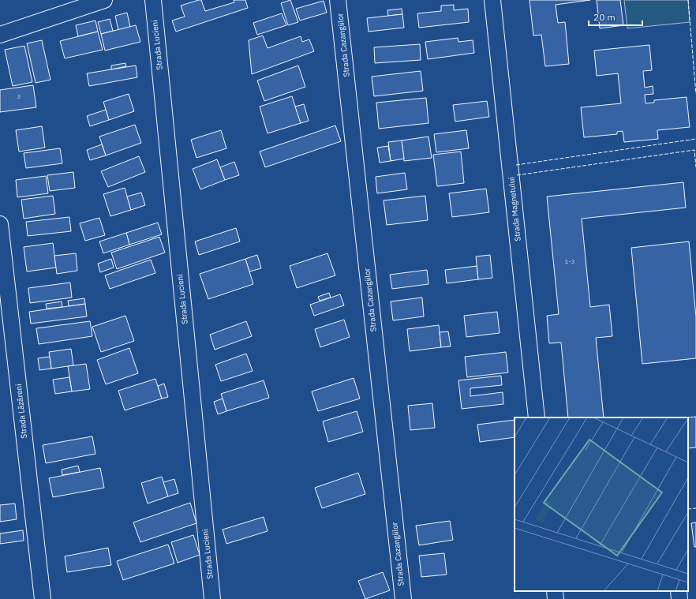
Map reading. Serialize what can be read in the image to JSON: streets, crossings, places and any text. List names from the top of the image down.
{
  "streets": {
    "street": [
      "Strada Lucieni",
      "Strada Cazangiilor",
      "Strada Magnetului",
      "Strada Lăzăreni"
    ]
  },
  "house_numbers": ["3", "1-3"],
  "scale_bar": "20 m"
}
